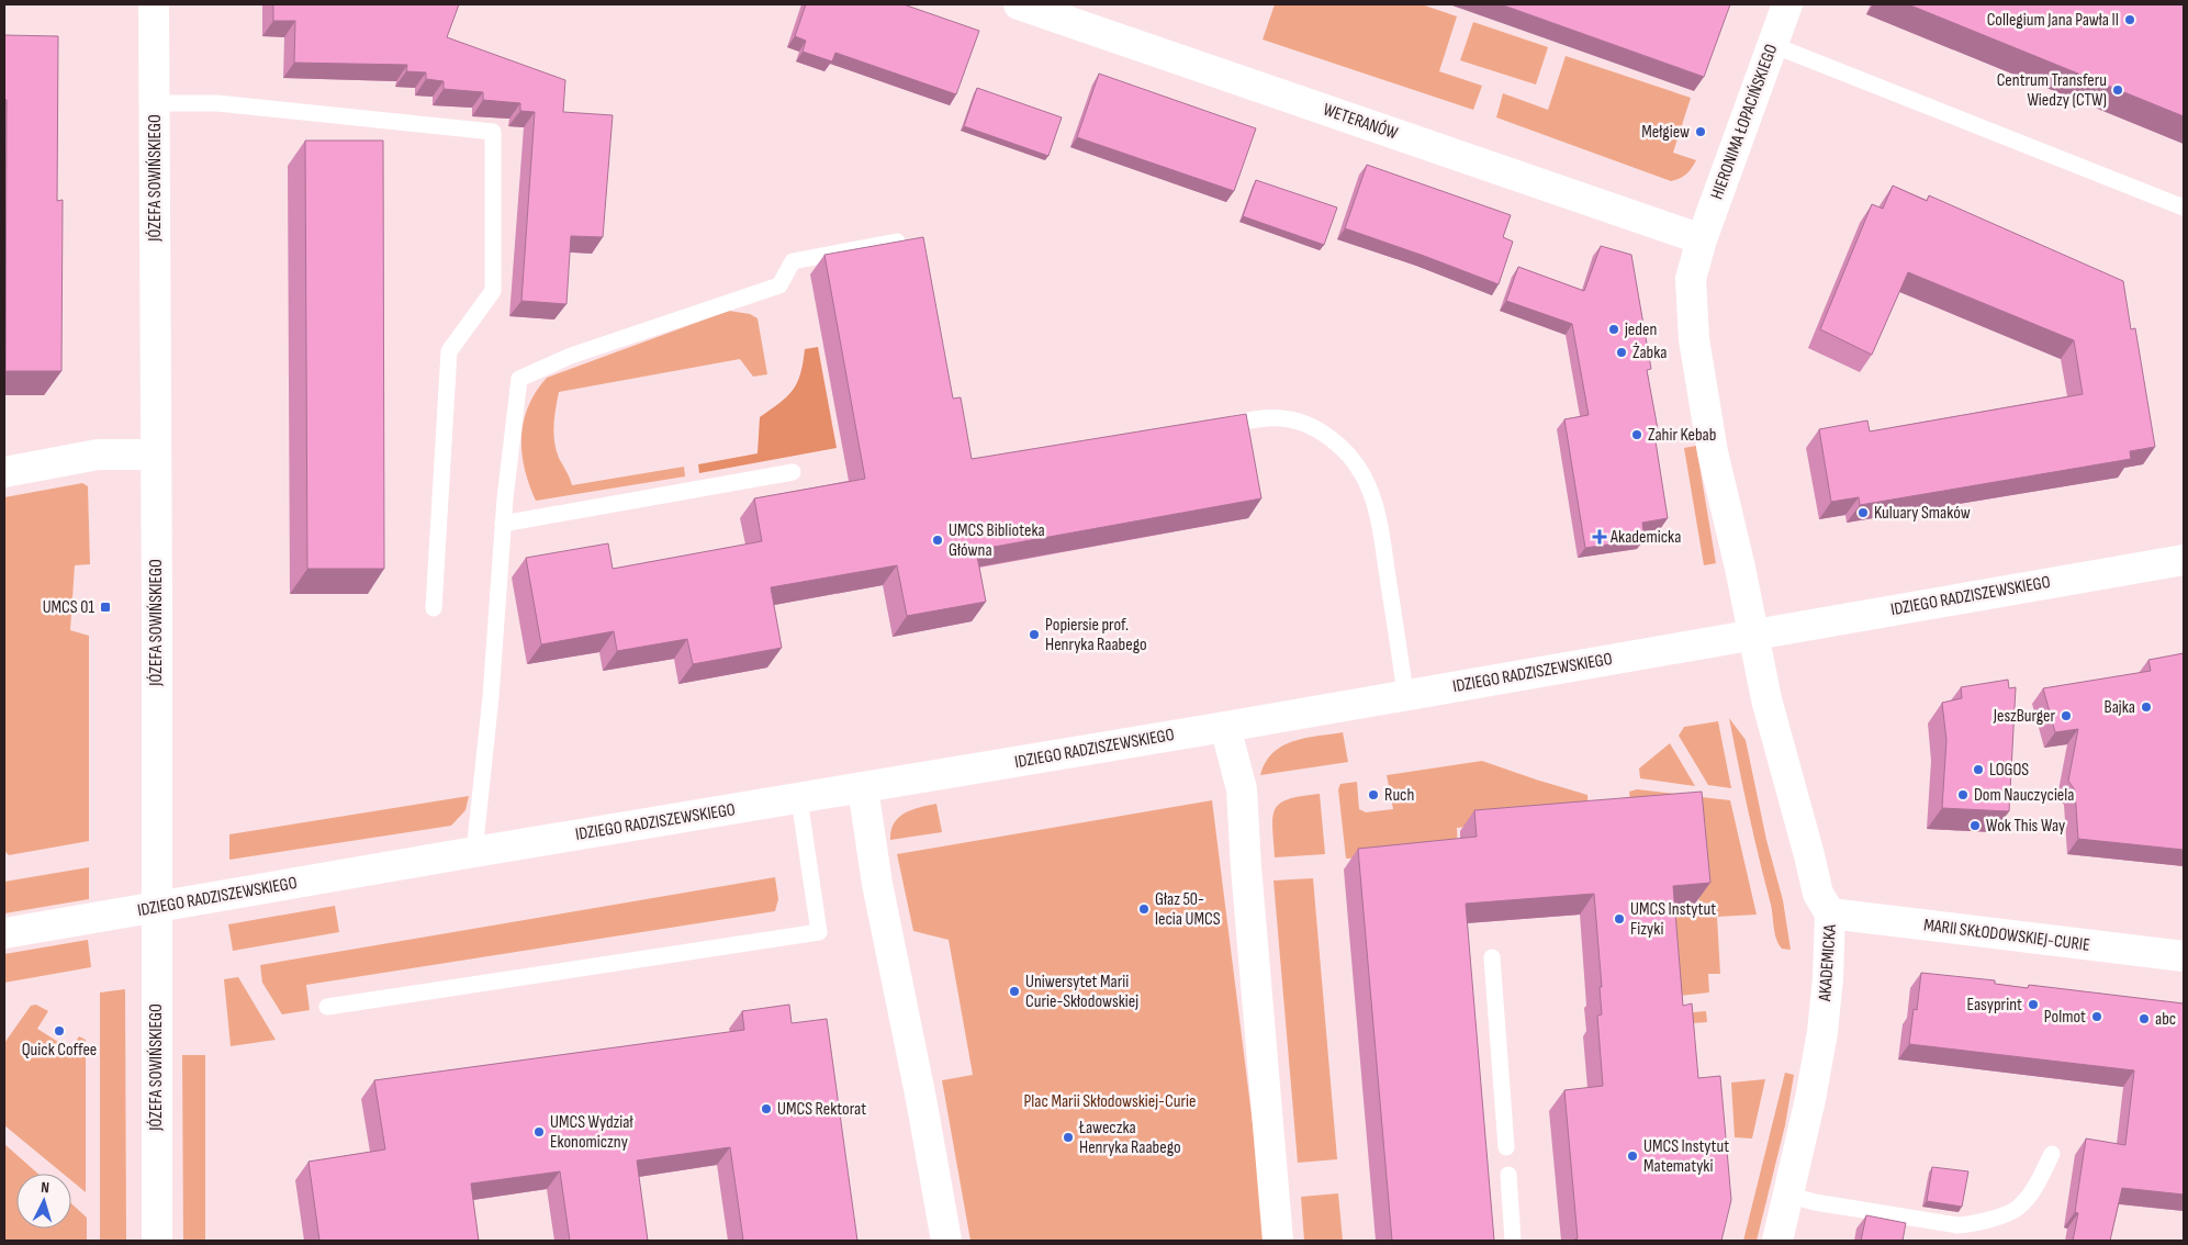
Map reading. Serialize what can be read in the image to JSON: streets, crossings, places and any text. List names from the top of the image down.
{
  "streets": {
    "street": [
      "WETERANÓW",
      "HIERONIMA ŁOPACIŃSKIEGO",
      "JÓZEFA SOWIŃSKIEGO",
      "IDZIEGO RADZISZEWSKIEGO",
      "MARII SKŁODOWSKIEJ-CURIE",
      "AKADEMICKA"
    ]
  },
  "crossings": [
    ["WETERANÓW", "HIERONIMA ŁOPACIŃSKIEGO"],
    ["WETERANÓW", "AKADEMICKA"],
    ["HIERONIMA ŁOPACIŃSKIEGO", "AKADEMICKA"],
    ["JÓZEFA SOWIŃSKIEGO", "IDZIEGO RADZISZEWSKIEGO"],
    ["IDZIEGO RADZISZEWSKIEGO", "AKADEMICKA"],
    ["MARII SKŁODOWSKIEJ-CURIE", "AKADEMICKA"]
  ],
  "parks": ["Plac Marii Skłodowskiej-Curie"],
  "places": {
    "other": [
      "Collegium Jana Pawła II",
      "Centrum Transferu Wiedzy (CTW)",
      "Mełgiew",
      "jeden",
      "Żabka",
      "Zahir Kebab",
      "Kuluary Smaków",
      "UMCS Biblioteka Główna",
      "Popiersie prof. Henryka Raabego",
      "Bajka",
      "JeszBurger",
      "LOGOS",
      "Ruch",
      "Dom Nauczyciela",
      "Wok This Way",
      "Głaz 50- lecia UMCS",
      "UMCS Instytut Fizyki",
      "Uniwersytet Marii Curie-Skłodowskiej",
      "Easyprint",
      "Polmot",
      "abc",
      "Quick Coffee",
      "UMCS Rektorat",
      "UMCS Wydział Ekonomiczny",
      "Ławeczka Henryka Raabego",
      "UMCS Instytut Matematyki"
    ],
    "health": ["Akademicka"],
    "transit": ["UMCS 01"]
  },
  "north": "top"
}
